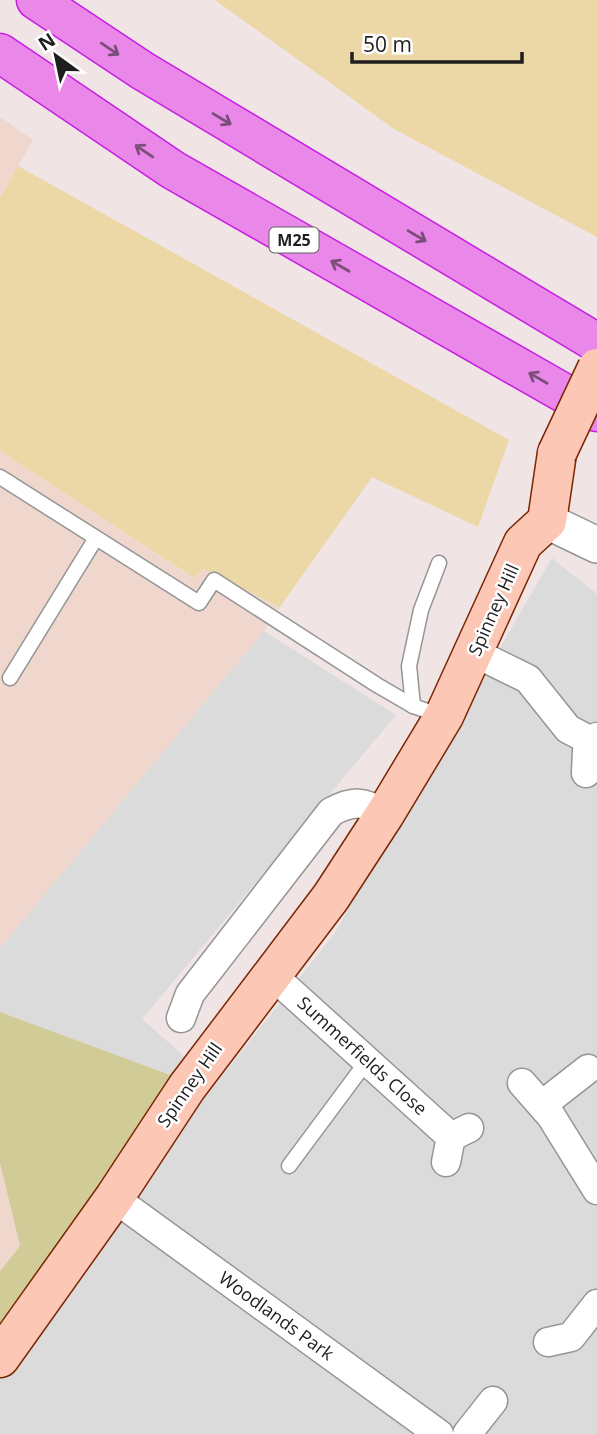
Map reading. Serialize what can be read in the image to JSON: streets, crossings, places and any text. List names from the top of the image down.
{
  "streets": {
    "highway": ["M25"],
    "main road": ["Spinney Hill"],
    "street": ["Summerfields Close", "Woodlands Park"]
  },
  "crossings": [
    ["Spinney Hill", "Summerfields Close"],
    ["Spinney Hill", "Woodlands Park"]
  ],
  "scale_bar": "50 m",
  "north": "top left"
}
